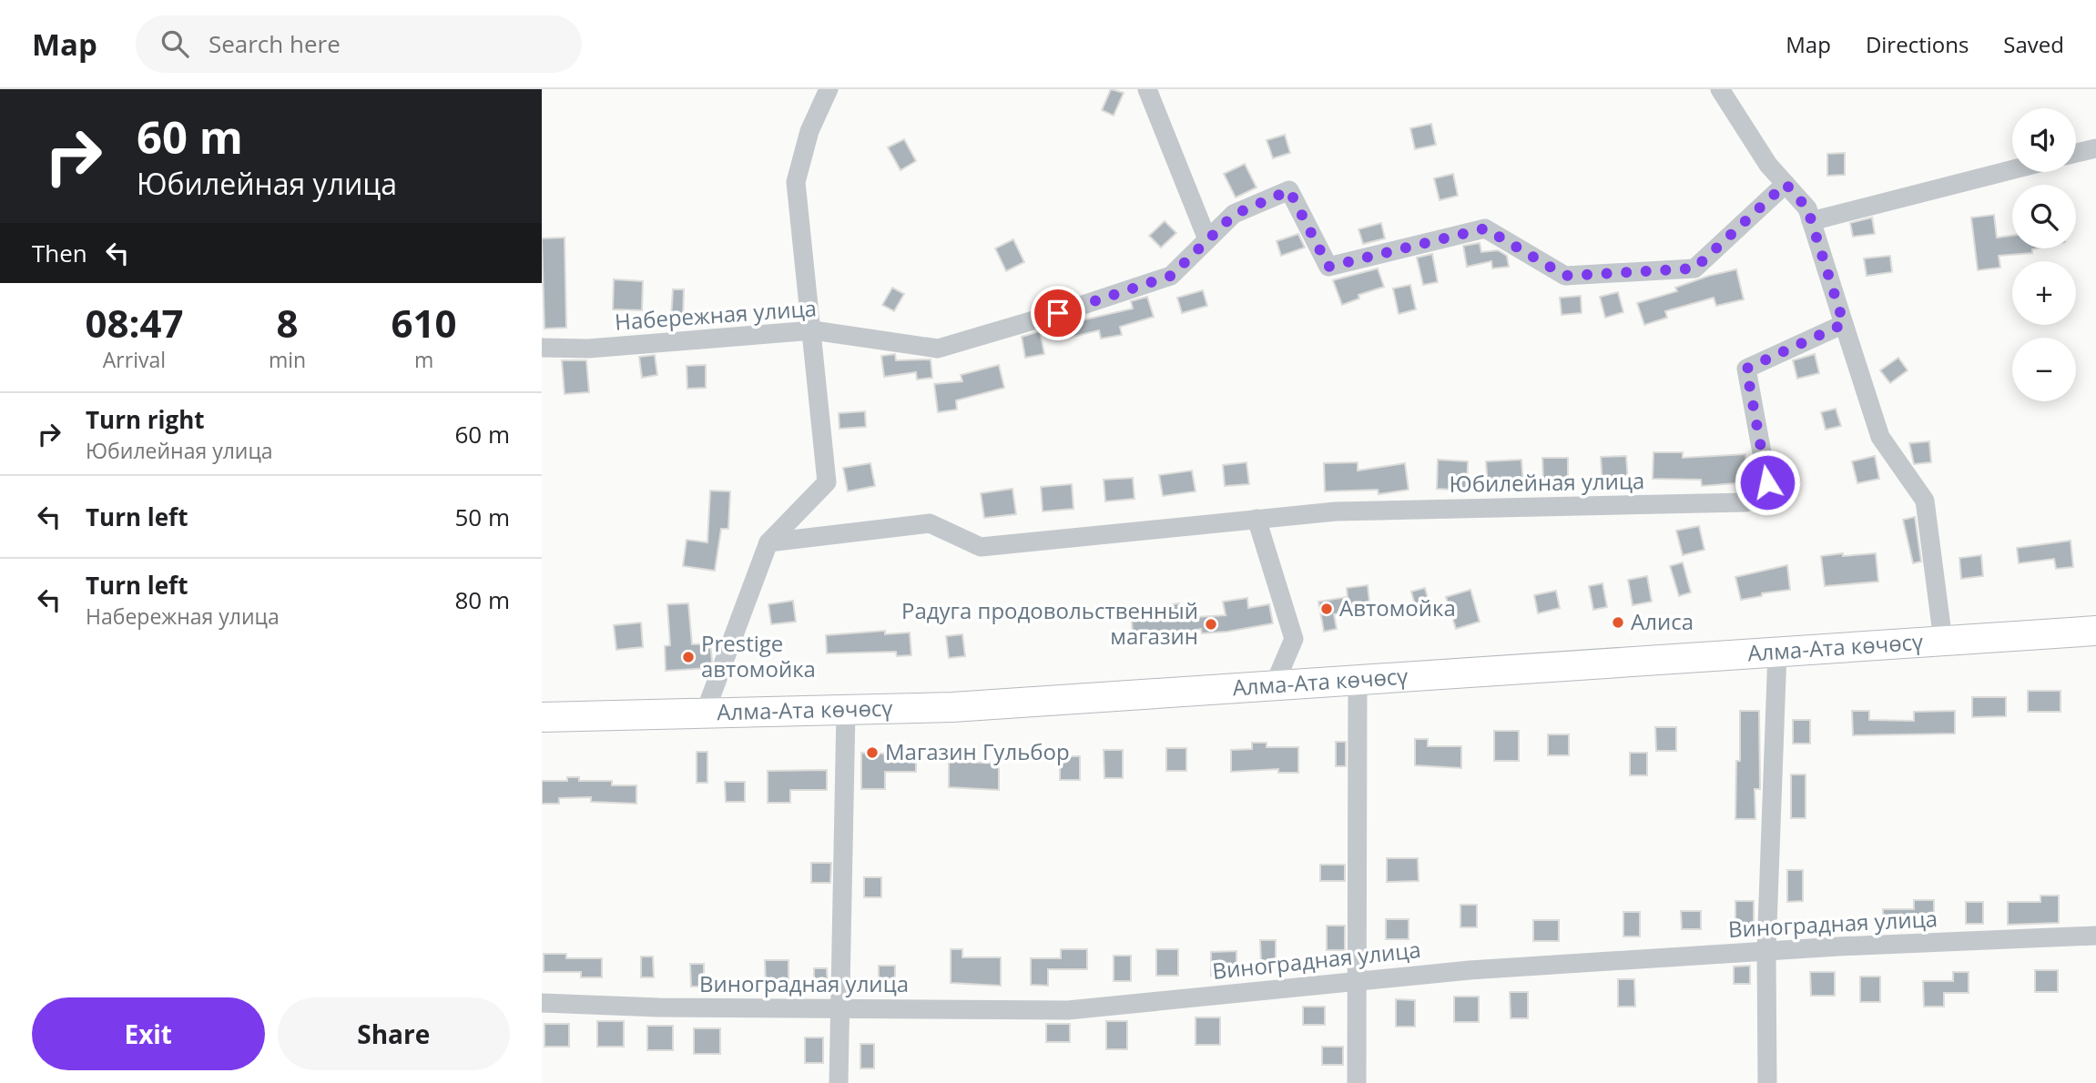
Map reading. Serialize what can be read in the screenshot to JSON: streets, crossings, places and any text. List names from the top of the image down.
{
  "streets": {
    "highway": ["Алма-Ата көчөсү"],
    "street": ["Набережная улица", "Юбилейная улица", "Виноградная улица"]
  },
  "places": [
    "Автомойка",
    "Алиса",
    "Радуга продовольственный магазин",
    "Prestige автомойка",
    "Магазин Гульбор"
  ],
  "page": {
    "header": "Map",
    "search": "Search here",
    "nav": ["Map", "Directions", "Saved"],
    "turn": ["60 m", "Юбилейная улица"],
    "map_buttons": ["+", "−"],
    "then": "Then",
    "eta": [
      "08:47",
      "Arrival",
      "8",
      "min",
      "610",
      "m"
    ],
    "list": [
      {
        "name": "Turn right",
        "note": "Юбилейная улица",
        "value": "60 m"
      },
      {
        "name": "Turn left",
        "value": "50 m"
      },
      {
        "name": "Turn left",
        "note": "Набережная улица",
        "value": "80 m"
      }
    ],
    "buttons": ["Exit", "Share"]
  }
}
